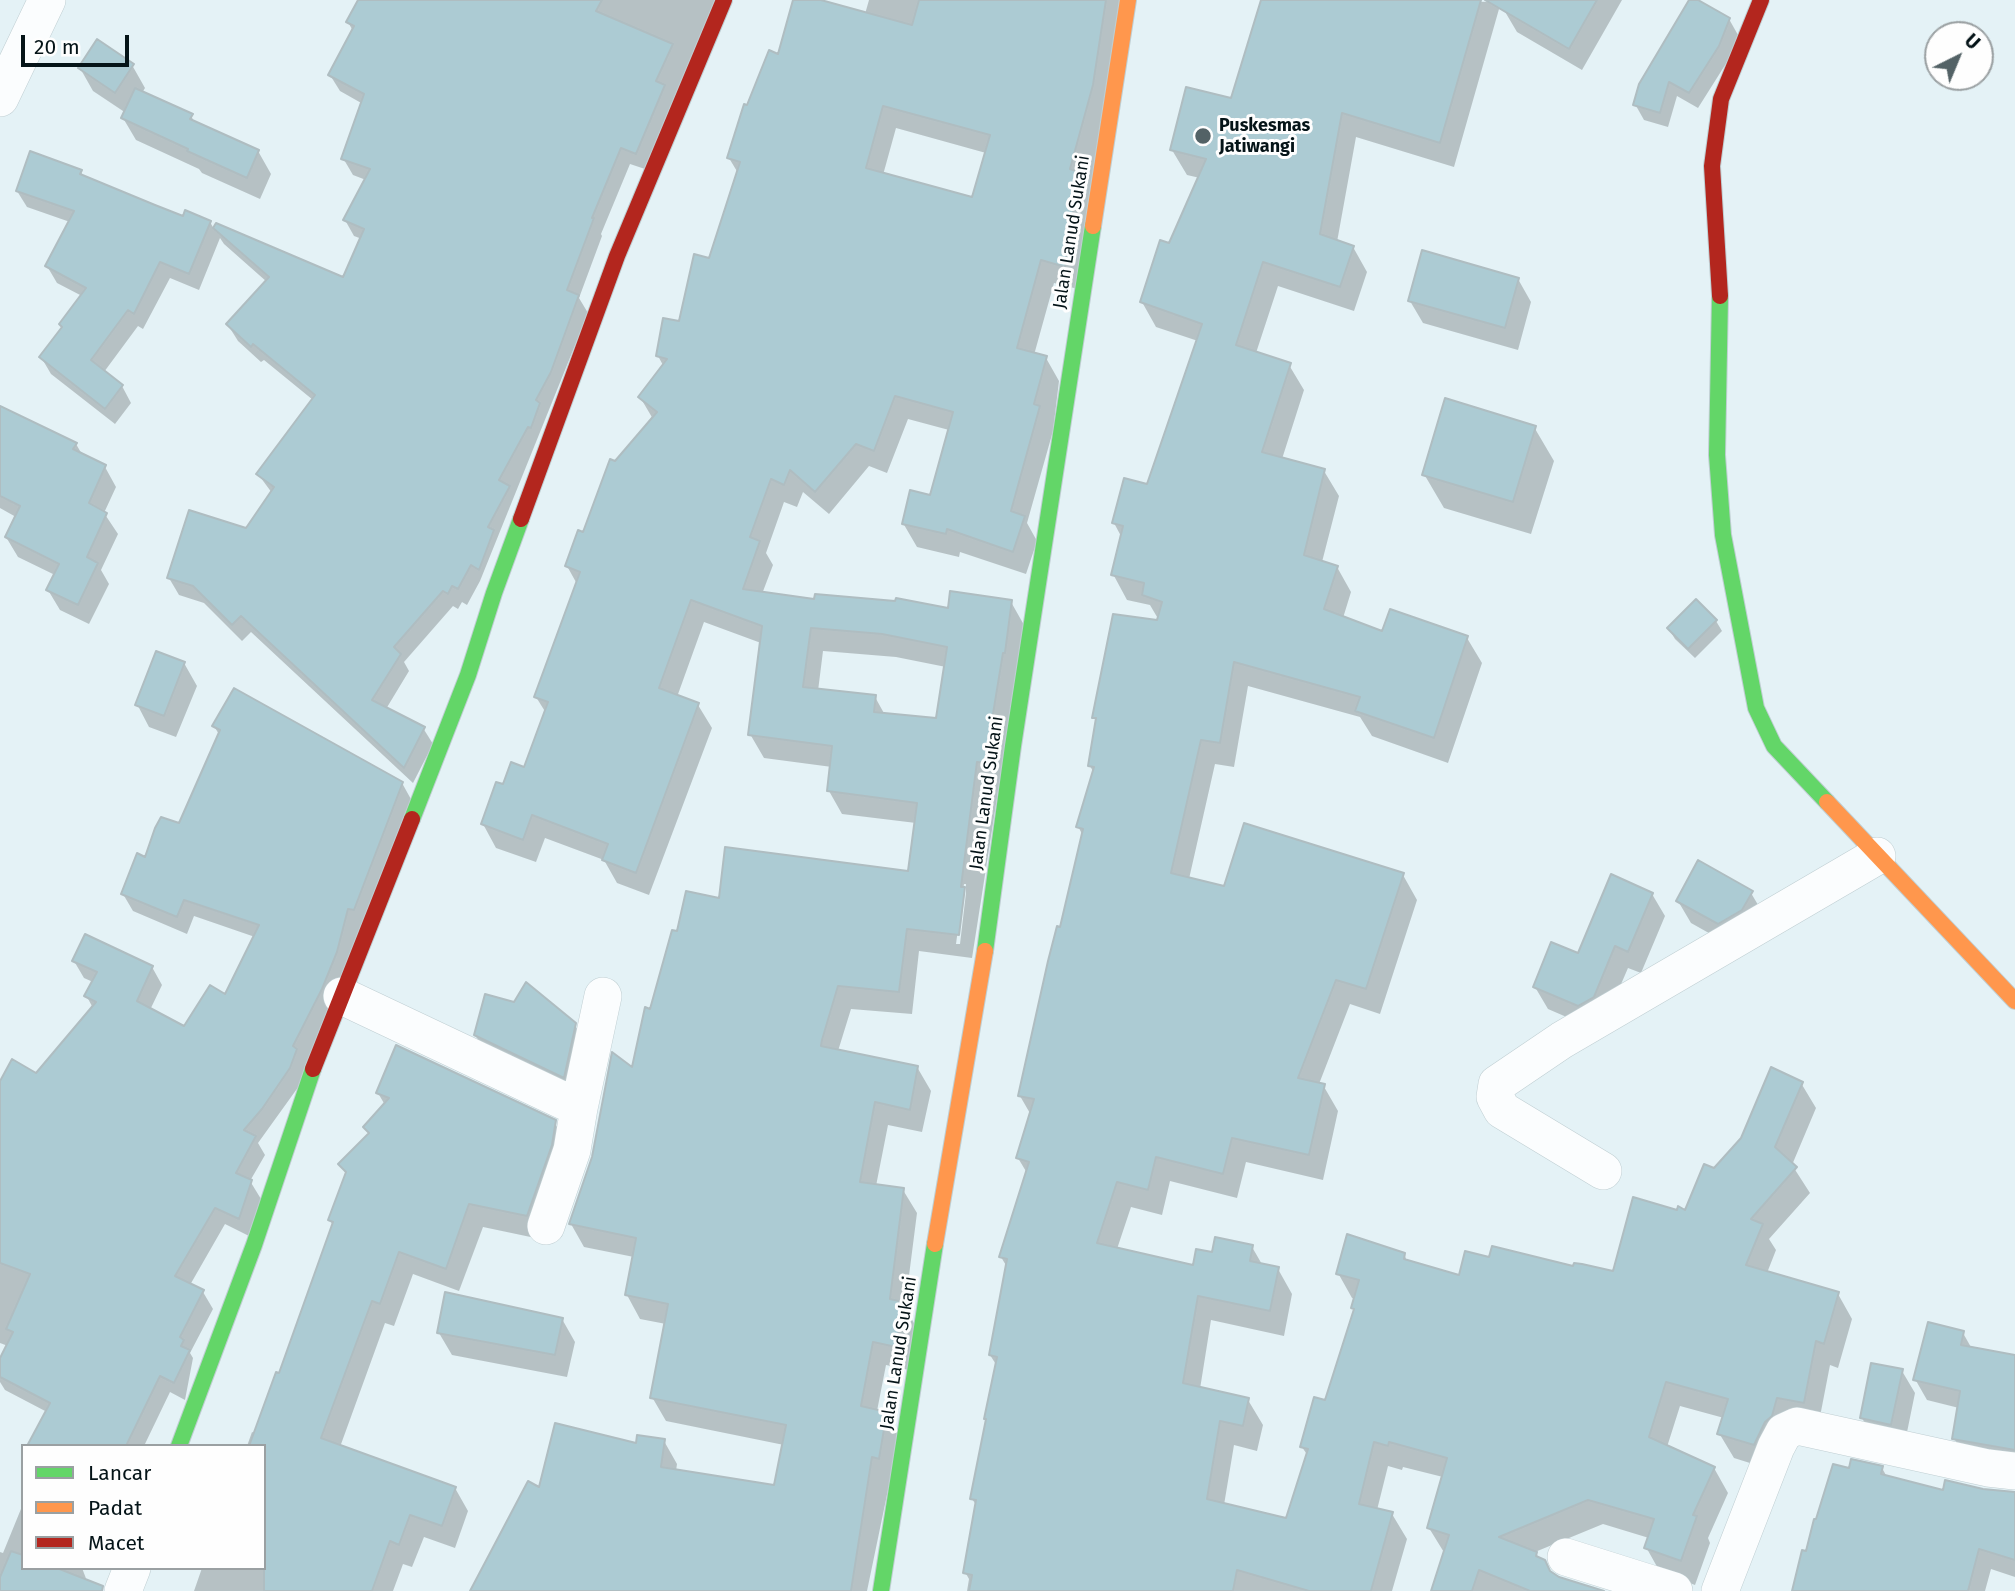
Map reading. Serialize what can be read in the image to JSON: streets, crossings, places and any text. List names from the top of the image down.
{
  "streets": {
    "street": ["Jalan Lanud Sukani"]
  },
  "places": ["Puskesmas Jatiwangi"],
  "legend": ["Lancar", "Padat", "Macet"],
  "scale_bar": "20 m",
  "north": "top right"
}
